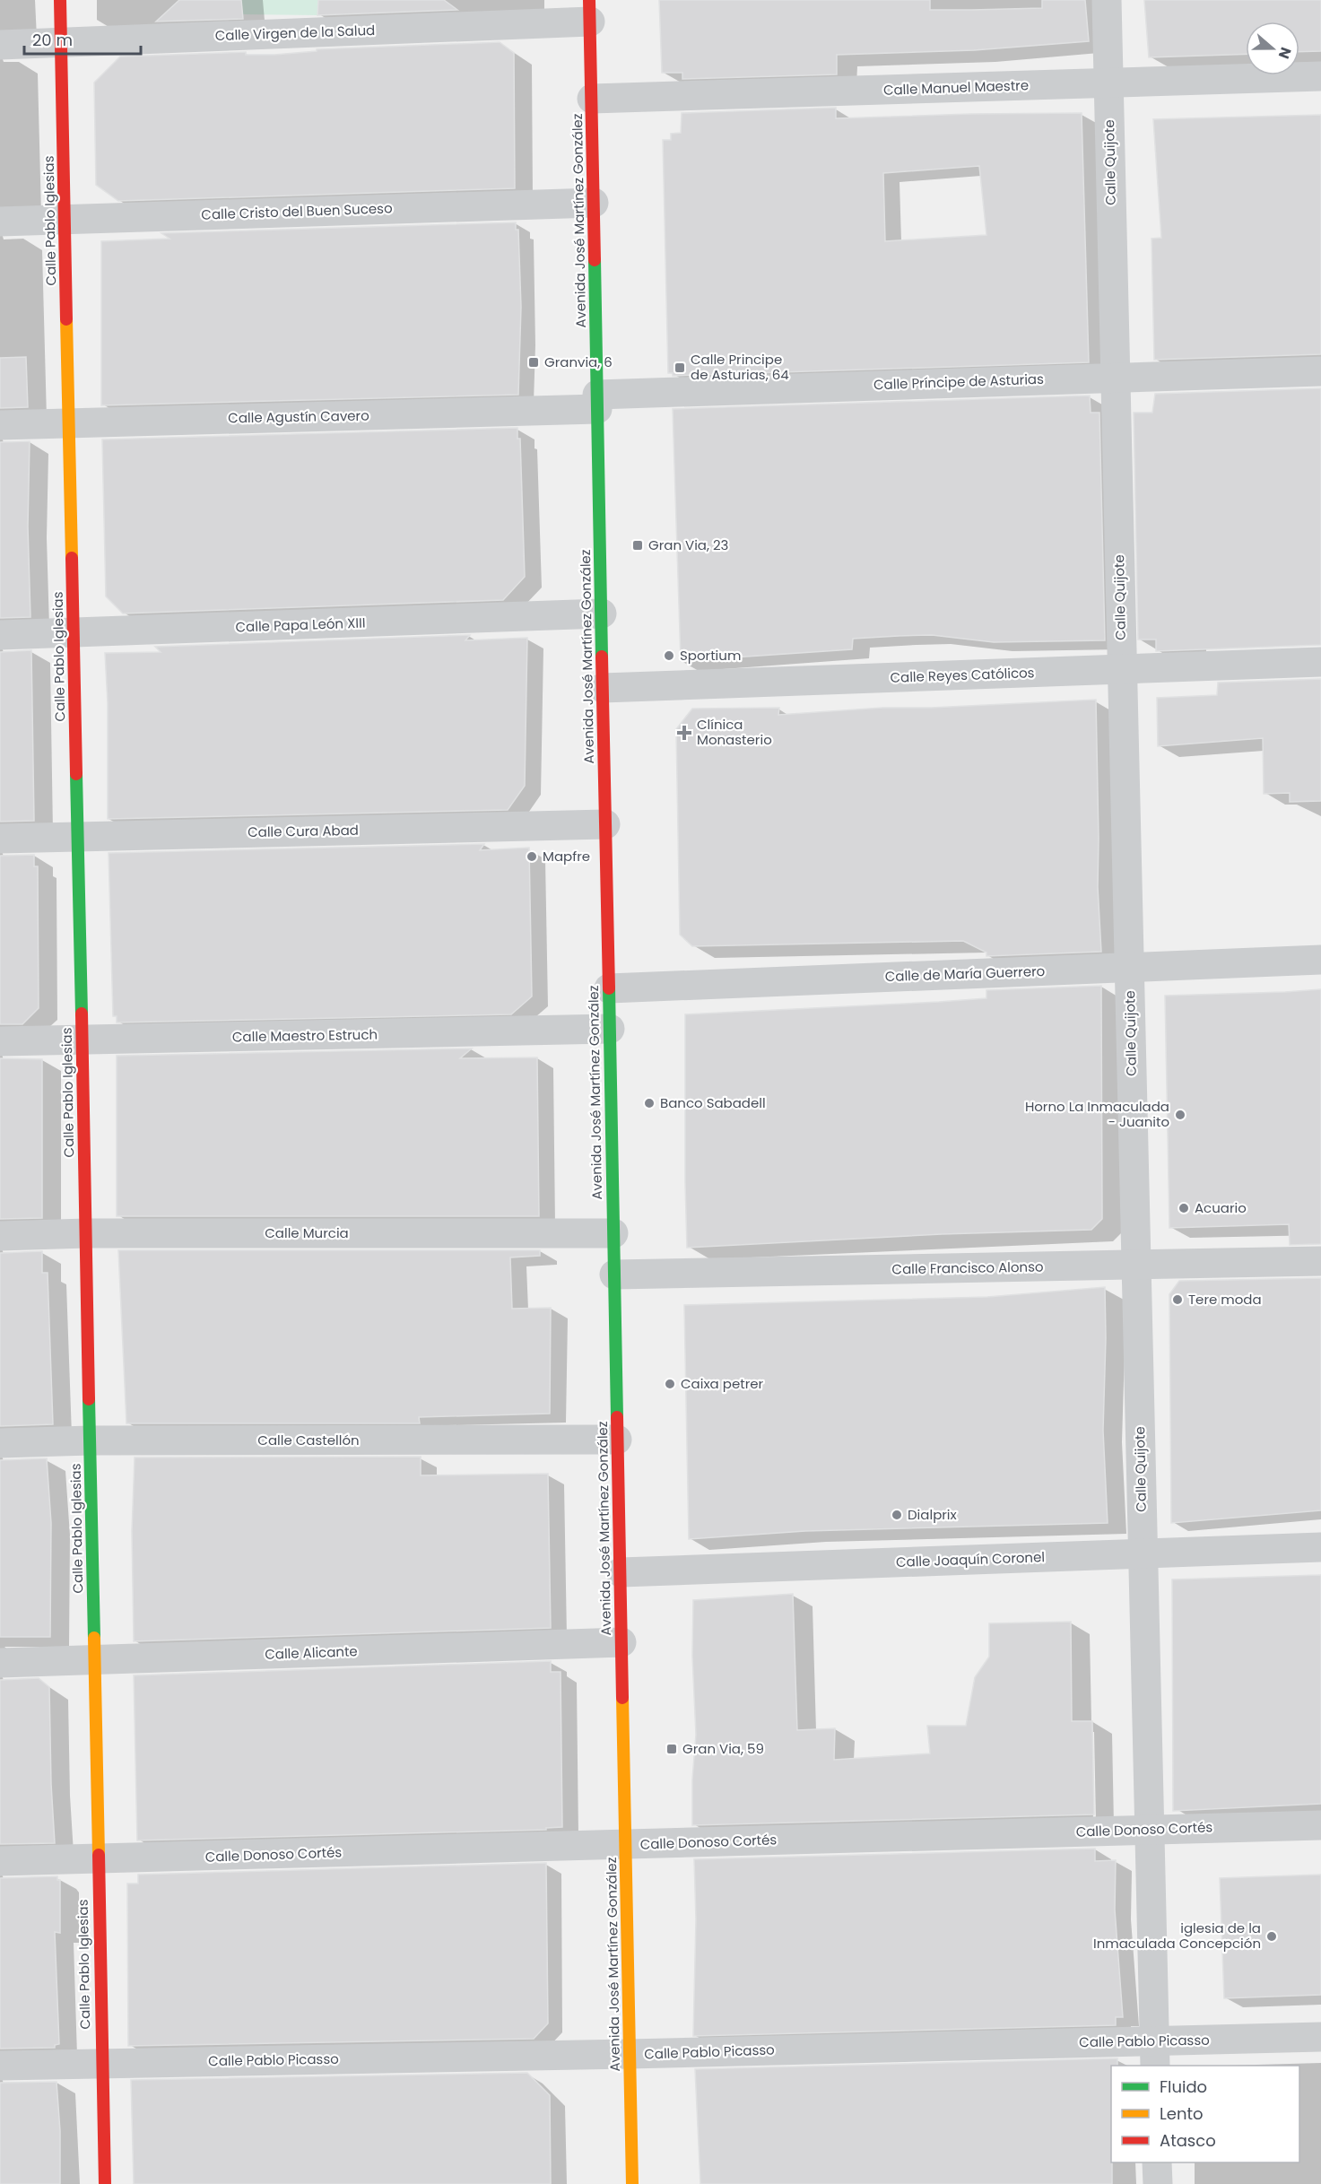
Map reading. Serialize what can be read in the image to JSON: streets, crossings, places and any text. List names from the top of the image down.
{
  "streets": {
    "street": [
      "Calle Virgen de la Salud",
      "Calle Manuel Maestre",
      "Calle Quijote",
      "Calle Cristo del Buen Suceso",
      "Calle Pablo Iglesias",
      "Avenida José Martínez González",
      "Calle Príncipe de Asturias",
      "Calle Agustín Cavero",
      "Calle Papa León XIII",
      "Calle Reyes Católicos",
      "Calle Cura Abad",
      "Calle de María Guerrero",
      "Calle Maestro Estruch",
      "Calle Murcia",
      "Calle Francisco Alonso",
      "Calle Castellón",
      "Calle Joaquín Coronel",
      "Calle Alicante",
      "Calle Donoso Cortés",
      "Calle Pablo Picasso"
    ]
  },
  "crossings": [
    ["Calle Virgen de la Salud", "Calle Pablo Iglesias"],
    ["Calle Virgen de la Salud", "Avenida José Martínez González"],
    ["Calle Manuel Maestre", "Calle Quijote"],
    ["Calle Manuel Maestre", "Avenida José Martínez González"],
    ["Calle Quijote", "Calle Príncipe de Asturias"],
    ["Calle Quijote", "Calle Reyes Católicos"],
    ["Calle Quijote", "Calle de María Guerrero"],
    ["Calle Quijote", "Calle Francisco Alonso"],
    ["Calle Quijote", "Calle Joaquín Coronel"],
    ["Calle Quijote", "Calle Donoso Cortés"],
    ["Calle Quijote", "Calle Pablo Picasso"],
    ["Calle Cristo del Buen Suceso", "Calle Pablo Iglesias"],
    ["Calle Cristo del Buen Suceso", "Avenida José Martínez González"],
    ["Calle Pablo Iglesias", "Calle Agustín Cavero"],
    ["Calle Pablo Iglesias", "Calle Papa León XIII"],
    ["Calle Pablo Iglesias", "Calle Cura Abad"],
    ["Calle Pablo Iglesias", "Calle Maestro Estruch"],
    ["Calle Pablo Iglesias", "Calle Murcia"],
    ["Calle Pablo Iglesias", "Calle Castellón"],
    ["Calle Pablo Iglesias", "Calle Alicante"],
    ["Calle Pablo Iglesias", "Calle Donoso Cortés"],
    ["Calle Pablo Iglesias", "Calle Pablo Picasso"],
    ["Avenida José Martínez González", "Calle Príncipe de Asturias"],
    ["Avenida José Martínez González", "Calle Agustín Cavero"],
    ["Avenida José Martínez González", "Calle Papa León XIII"],
    ["Avenida José Martínez González", "Calle Reyes Católicos"],
    ["Avenida José Martínez González", "Calle Cura Abad"],
    ["Avenida José Martínez González", "Calle de María Guerrero"],
    ["Avenida José Martínez González", "Calle Maestro Estruch"],
    ["Avenida José Martínez González", "Calle Murcia"],
    ["Avenida José Martínez González", "Calle Francisco Alonso"],
    ["Avenida José Martínez González", "Calle Castellón"],
    ["Avenida José Martínez González", "Calle Joaquín Coronel"],
    ["Avenida José Martínez González", "Calle Alicante"],
    ["Avenida José Martínez González", "Calle Donoso Cortés"],
    ["Avenida José Martínez González", "Calle Pablo Picasso"],
    ["Calle Príncipe de Asturias", "Calle Agustín Cavero"]
  ],
  "places": {
    "transit": [
      "Granvia, 6",
      "Calle Principe de Asturias, 64",
      "Gran Via, 23",
      "Gran Via, 59"
    ],
    "other": [
      "Sportium",
      "Mapfre",
      "Banco Sabadell",
      "Horno La Inmaculada - Juanito",
      "Acuario",
      "Tere moda",
      "Caixa petrer",
      "Dialprix",
      "iglesia de la Inmaculada Concepción"
    ],
    "health": ["Clínica Monasterio"]
  },
  "legend": ["Fluido", "Lento", "Atasco"],
  "scale_bar": "20 m",
  "north": "right"
}
